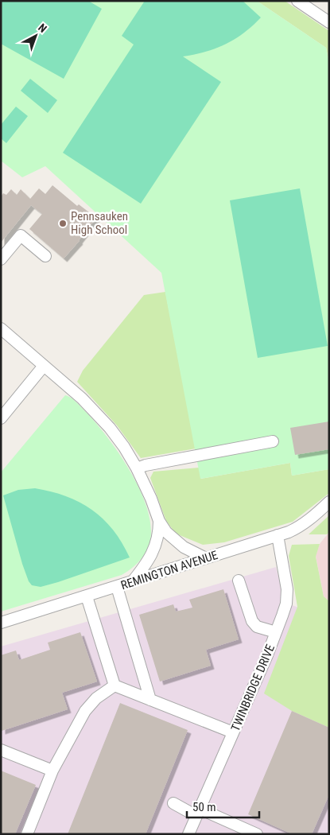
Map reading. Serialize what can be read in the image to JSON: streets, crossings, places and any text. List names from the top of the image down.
{
  "streets": {
    "street": ["REMINGTON AVENUE", "TWINBRIDGE DRIVE"]
  },
  "crossings": [
    ["REMINGTON AVENUE", "TWINBRIDGE DRIVE"]
  ],
  "places": ["Pennsauken High School"],
  "scale_bar": "50 m",
  "north": "top right"
}
